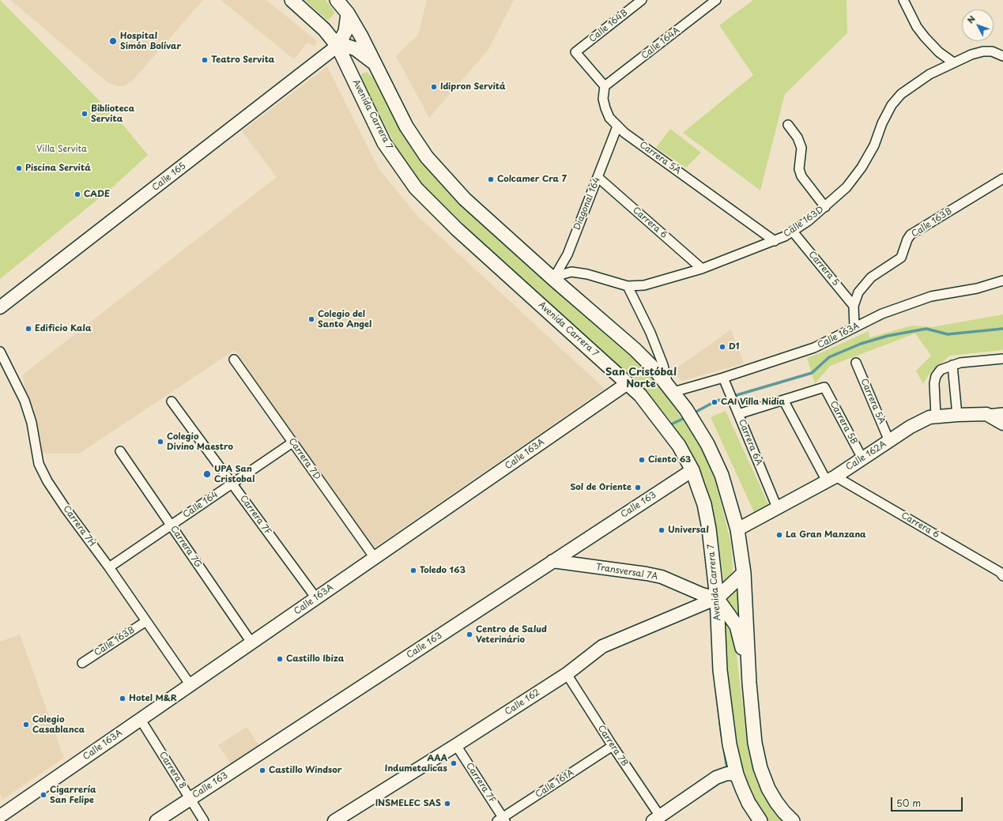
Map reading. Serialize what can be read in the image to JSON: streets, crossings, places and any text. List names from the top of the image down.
{
  "streets": {
    "main road": ["Avenida Carrera 7"],
    "street": [
      "Calle 164B",
      "Calle 164A",
      "Carrera 5A",
      "Calle 165",
      "Diagonal 164",
      "Calle 163D",
      "Carrera 6",
      "Calle 163B",
      "Carrera 5",
      "Calle 163A",
      "Carrera 5B",
      "Carrera 6A",
      "Calle 162A",
      "Carrera 7D",
      "Calle 164",
      "Calle 163",
      "Carrera 7F",
      "Carrera 7H",
      "Carrera 7G",
      "Transversal 7A",
      "Calle 162",
      "Carrera 7B",
      "Carrera 8",
      "Calle 161A"
    ]
  },
  "crossings": [
    ["Calle 164B", "Calle 164A"],
    ["Calle 164B", "Carrera 5A"],
    ["Calle 164A", "Carrera 5A"],
    ["Avenida Carrera 7", "Calle 165"],
    ["Avenida Carrera 7", "Calle 163A"],
    ["Avenida Carrera 7", "Calle 163"],
    ["Avenida Carrera 7", "Transversal 7A"],
    ["Avenida Carrera 7", "Calle 162"],
    ["Carrera 5A", "Diagonal 164"],
    ["Carrera 5A", "Calle 163D"],
    ["Carrera 5A", "Calle 162A"],
    ["Diagonal 164", "Calle 163D"],
    ["Diagonal 164", "Carrera 6"],
    ["Calle 163D", "Carrera 6"],
    ["Calle 163D", "Carrera 5"],
    ["Carrera 6", "Calle 162A"],
    ["Calle 163B", "Carrera 5"],
    ["Calle 163B", "Calle 163A"],
    ["Calle 163B", "Carrera 7H"],
    ["Calle 163A", "Carrera 6A"],
    ["Calle 163A", "Carrera 7D"],
    ["Calle 163A", "Carrera 7F"],
    ["Calle 163A", "Carrera 7H"],
    ["Calle 163A", "Carrera 7G"],
    ["Calle 163A", "Carrera 8"],
    ["Carrera 5B", "Calle 162A"],
    ["Carrera 6A", "Calle 162A"],
    ["Carrera 7D", "Calle 164"],
    ["Calle 164", "Carrera 7F"],
    ["Calle 164", "Carrera 7H"],
    ["Calle 164", "Carrera 7G"],
    ["Calle 163", "Transversal 7A"],
    ["Calle 163", "Carrera 8"],
    ["Carrera 7F", "Calle 162"],
    ["Carrera 7F", "Calle 161A"],
    ["Transversal 7A", "Calle 162"],
    ["Calle 162", "Carrera 7B"],
    ["Carrera 7B", "Calle 161A"]
  ],
  "districts": ["San Cristóbal Norte"],
  "parks": ["Villa Servita"],
  "places": [
    "Hospital Simón Bolívar",
    "Teatro Servita",
    "Idipron Servitá",
    "Biblioteca Servita",
    "Piscina Servitá",
    "Colcamer Cra 7",
    "CADE",
    "Colegio del Santo Angel",
    "Edificio Kala",
    "D1",
    "CAI Villa Nidia",
    "Colegio Divino Maestro",
    "Ciento 63",
    "UPA San Cristobal",
    "Sol de Oriente",
    "Universal",
    "La Gran Manzana",
    "Toledo 163",
    "Centro de Salud Veterinário",
    "Castillo Ibiza",
    "Hotel M&R",
    "Colegio Casablanca",
    "AAA Indumetalicas",
    "Castillo Windsor",
    "Cigarrería San Felipe",
    "INSMELEC SAS"
  ],
  "scale_bar": "50 m",
  "north": "top left"
}
